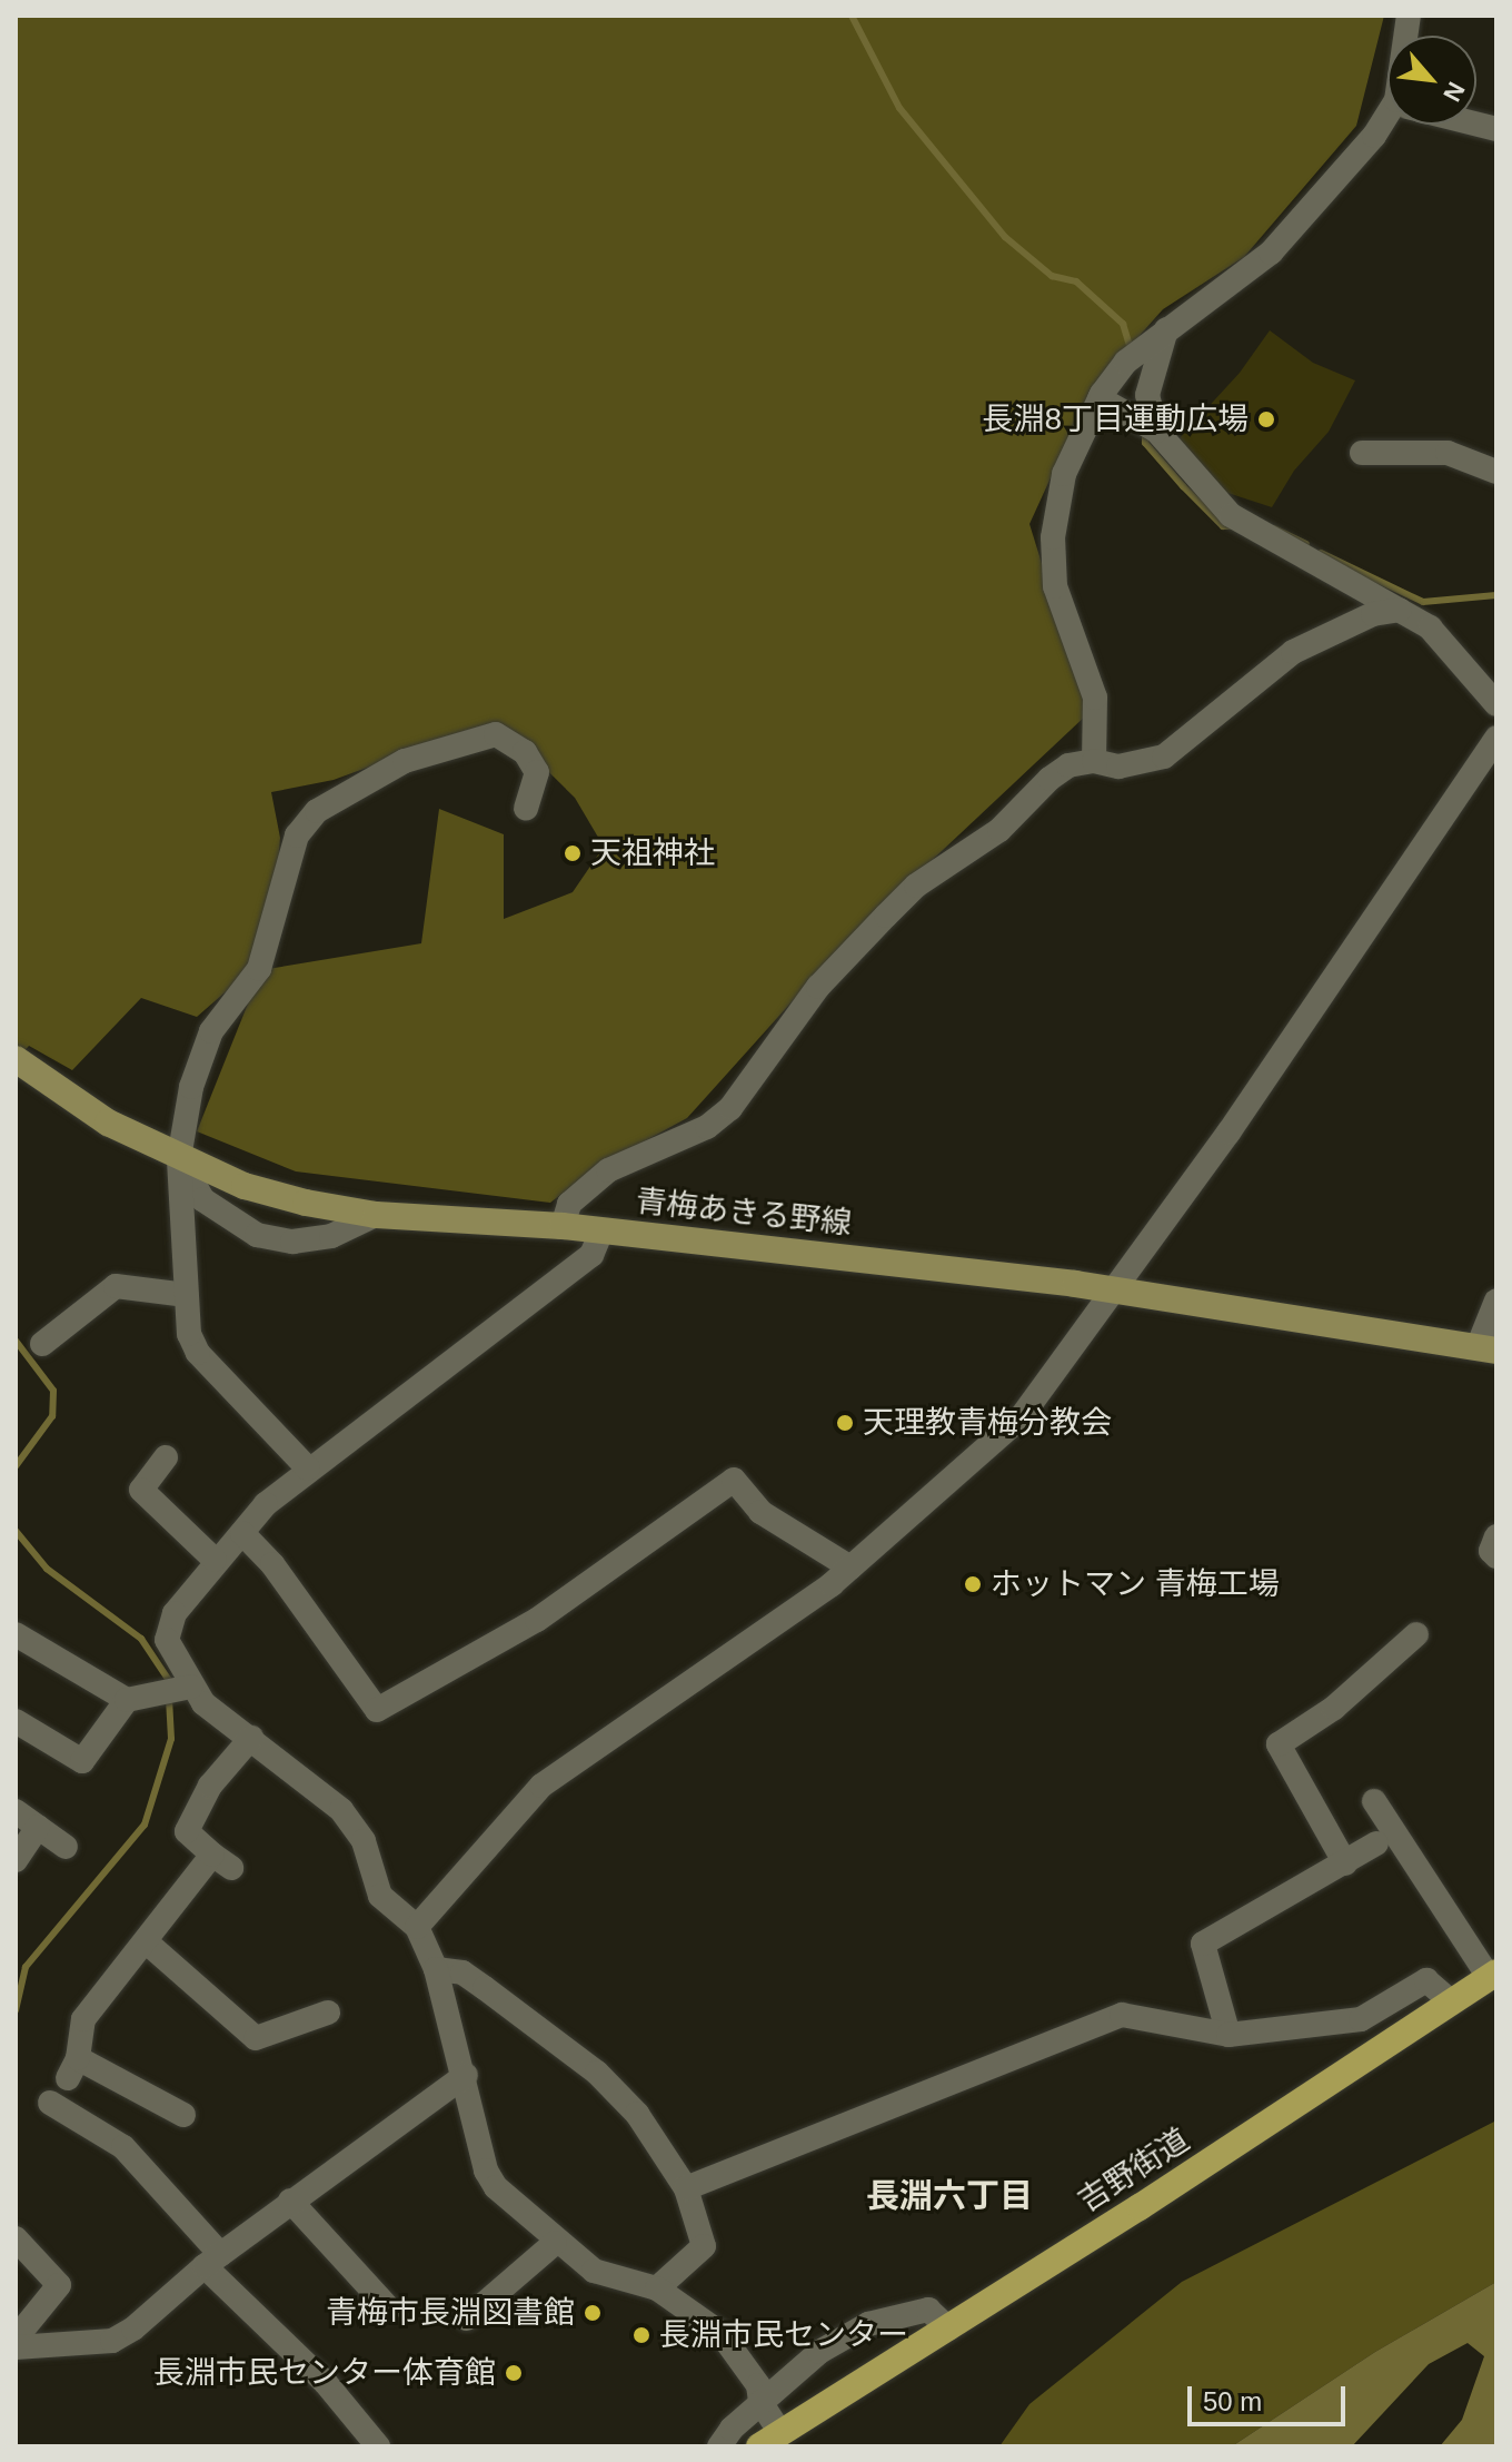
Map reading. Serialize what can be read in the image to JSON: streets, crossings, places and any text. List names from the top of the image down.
{
  "streets": {
    "highway": ["吉野街道"],
    "main road": ["青梅あきる野線"]
  },
  "districts": ["長淵六丁目"],
  "places": [
    "長淵8丁目運動広場",
    "天祖神社",
    "天理教青梅分教会",
    "ホットマン 青梅工場",
    "青梅市長淵図書館",
    "長淵市民センター",
    "長淵市民センター体育館"
  ],
  "scale_bar": "50 m",
  "north": "bottom right"
}
